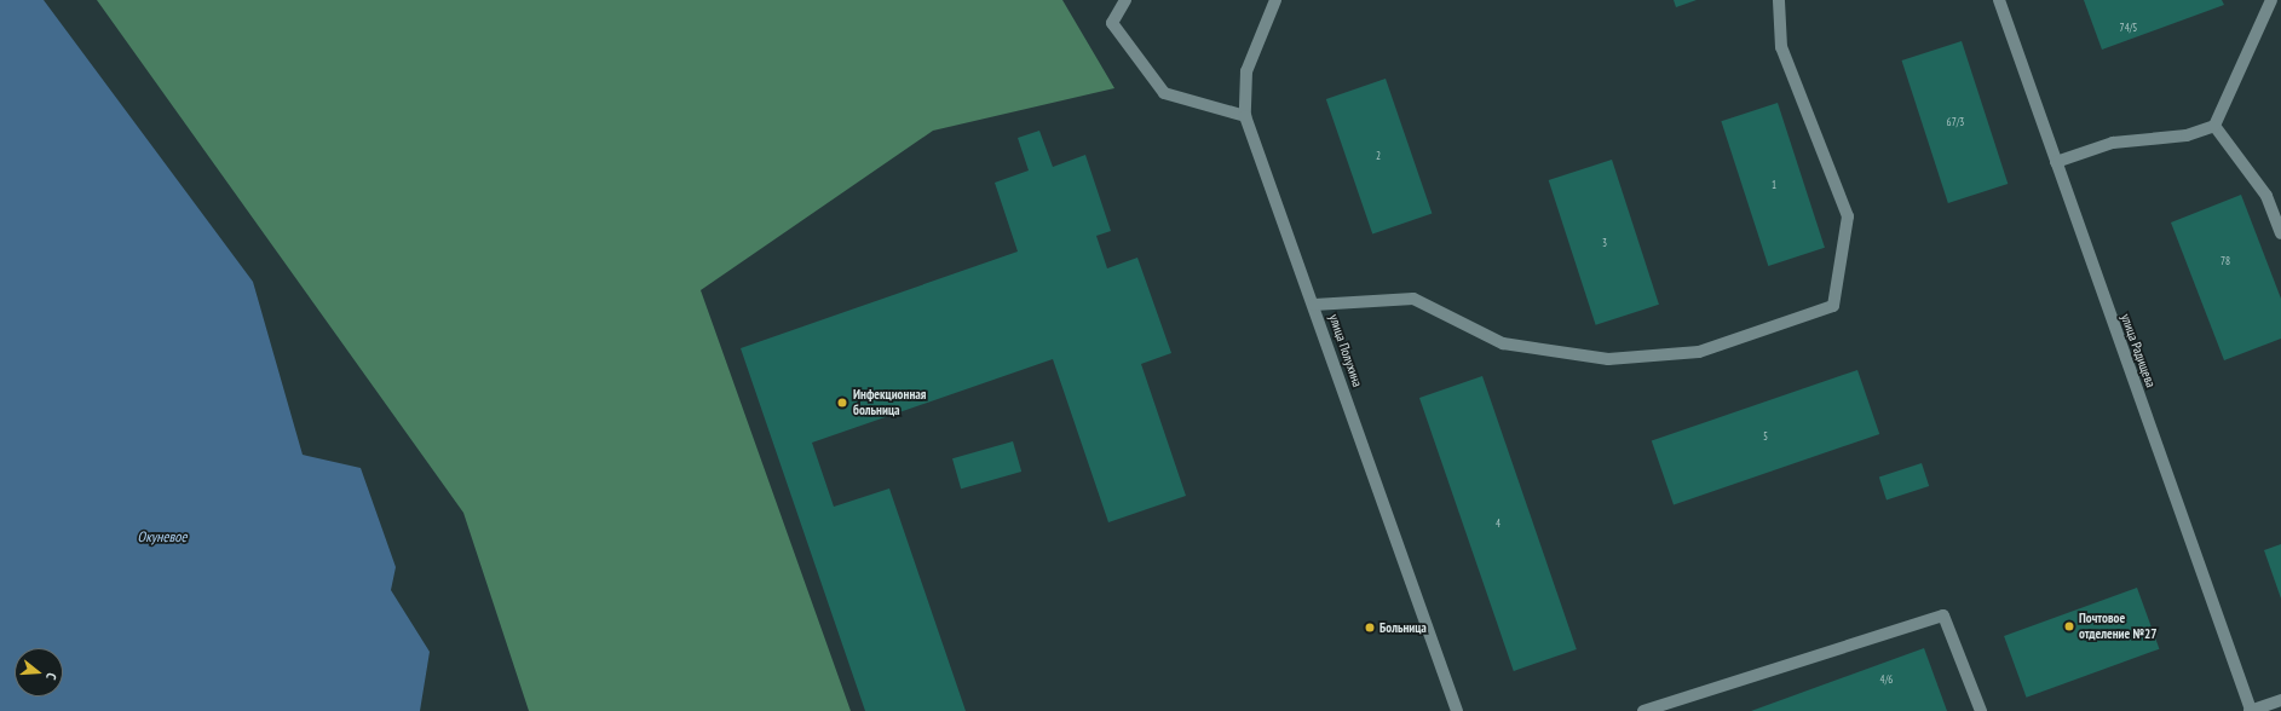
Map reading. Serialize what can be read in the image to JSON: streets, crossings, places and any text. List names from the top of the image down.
{
  "streets": {
    "street": ["улица Полухина", "улица Радищева"]
  },
  "water": ["Окуневое"],
  "places": ["Инфекционная больница", "Почтовое отделение №27", "Больница"],
  "house_numbers": [
    "74/5",
    "67/3",
    "2",
    "1",
    "3",
    "78",
    "5",
    "4",
    "4/6"
  ],
  "north": "right"
}
